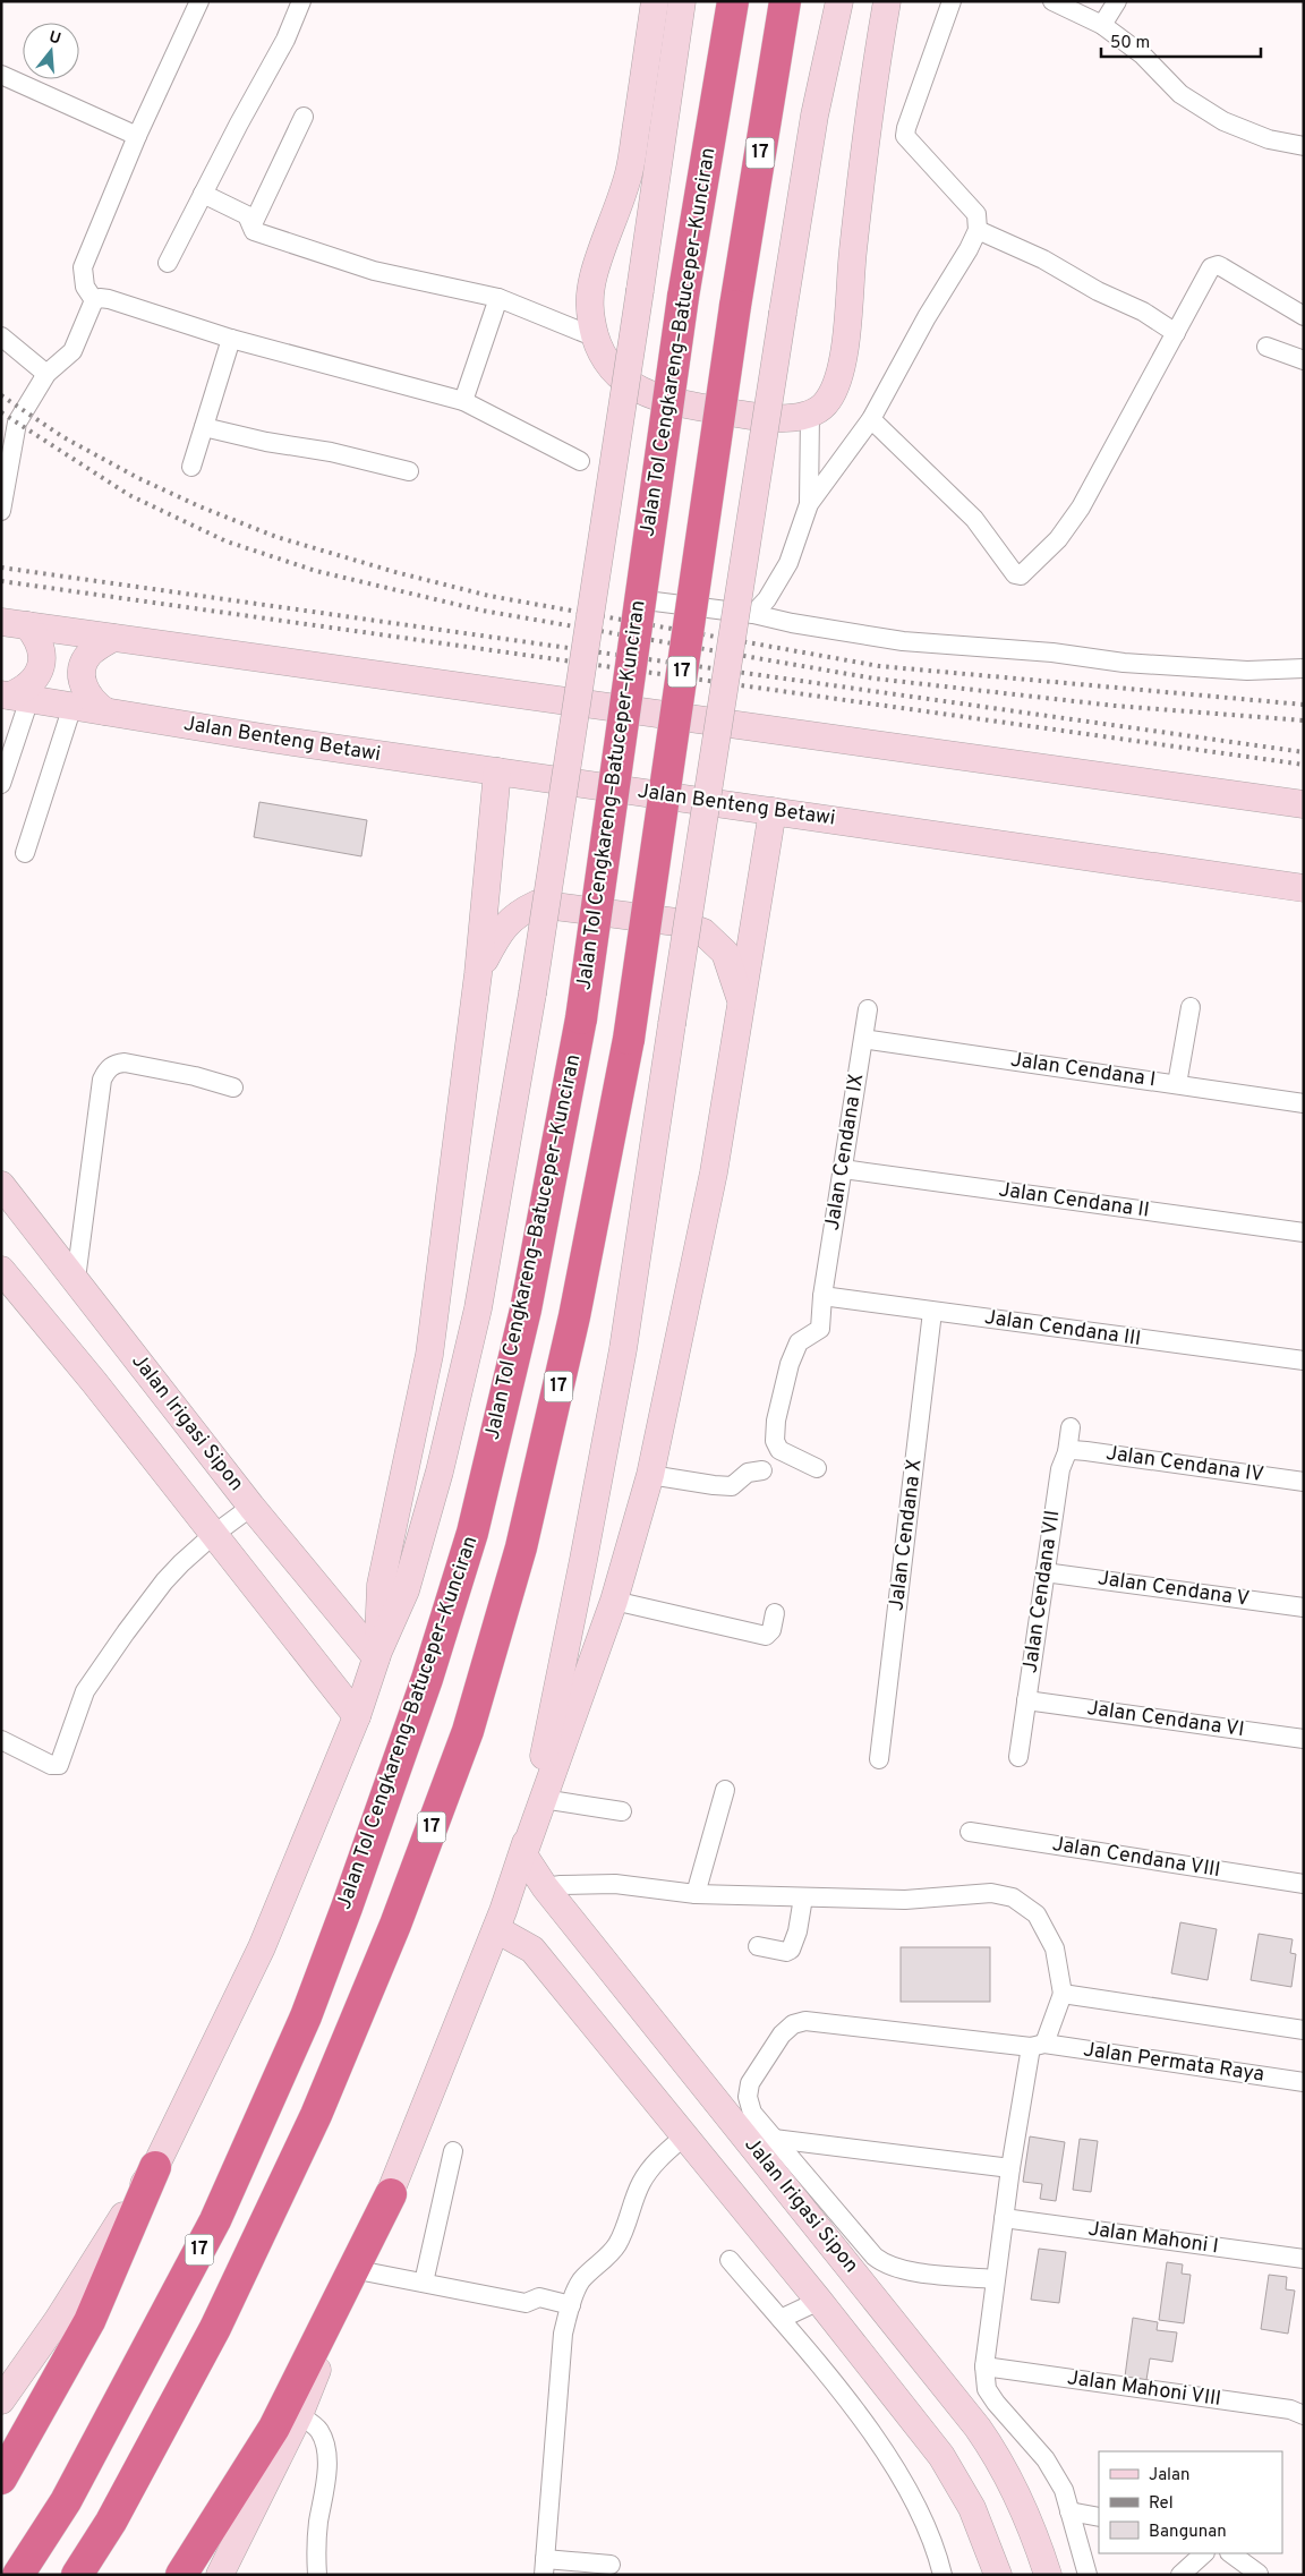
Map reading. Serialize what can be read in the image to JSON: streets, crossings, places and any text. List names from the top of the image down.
{
  "streets": {
    "highway": ["17", "Jalan Tol Cengkareng–Batuceper–Kunciran"],
    "main road": ["Jalan Benteng Betawi", "Jalan Irigasi Sipon"],
    "street": [
      "Jalan Cendana I",
      "Jalan Cendana IX",
      "Jalan Cendana II",
      "Jalan Cendana III",
      "Jalan Cendana IV",
      "Jalan Cendana X",
      "Jalan Cendana V",
      "Jalan Cendana VII",
      "Jalan Cendana VI",
      "Jalan Cendana VIII",
      "Jalan Permata Raya",
      "Jalan Mahoni I",
      "Jalan Mahoni VIII"
    ]
  },
  "crossings": [
    ["Jalan Cendana I", "Jalan Cendana IX"],
    ["Jalan Cendana IX", "Jalan Cendana II"],
    ["Jalan Cendana IX", "Jalan Cendana III"],
    ["Jalan Cendana III", "Jalan Cendana X"],
    ["Jalan Cendana IV", "Jalan Cendana VII"],
    ["Jalan Cendana V", "Jalan Cendana VII"],
    ["Jalan Cendana VII", "Jalan Cendana VI"]
  ],
  "legend": ["Jalan", "Rel", "Bangunan"],
  "scale_bar": "50 m",
  "north": "top"
}
